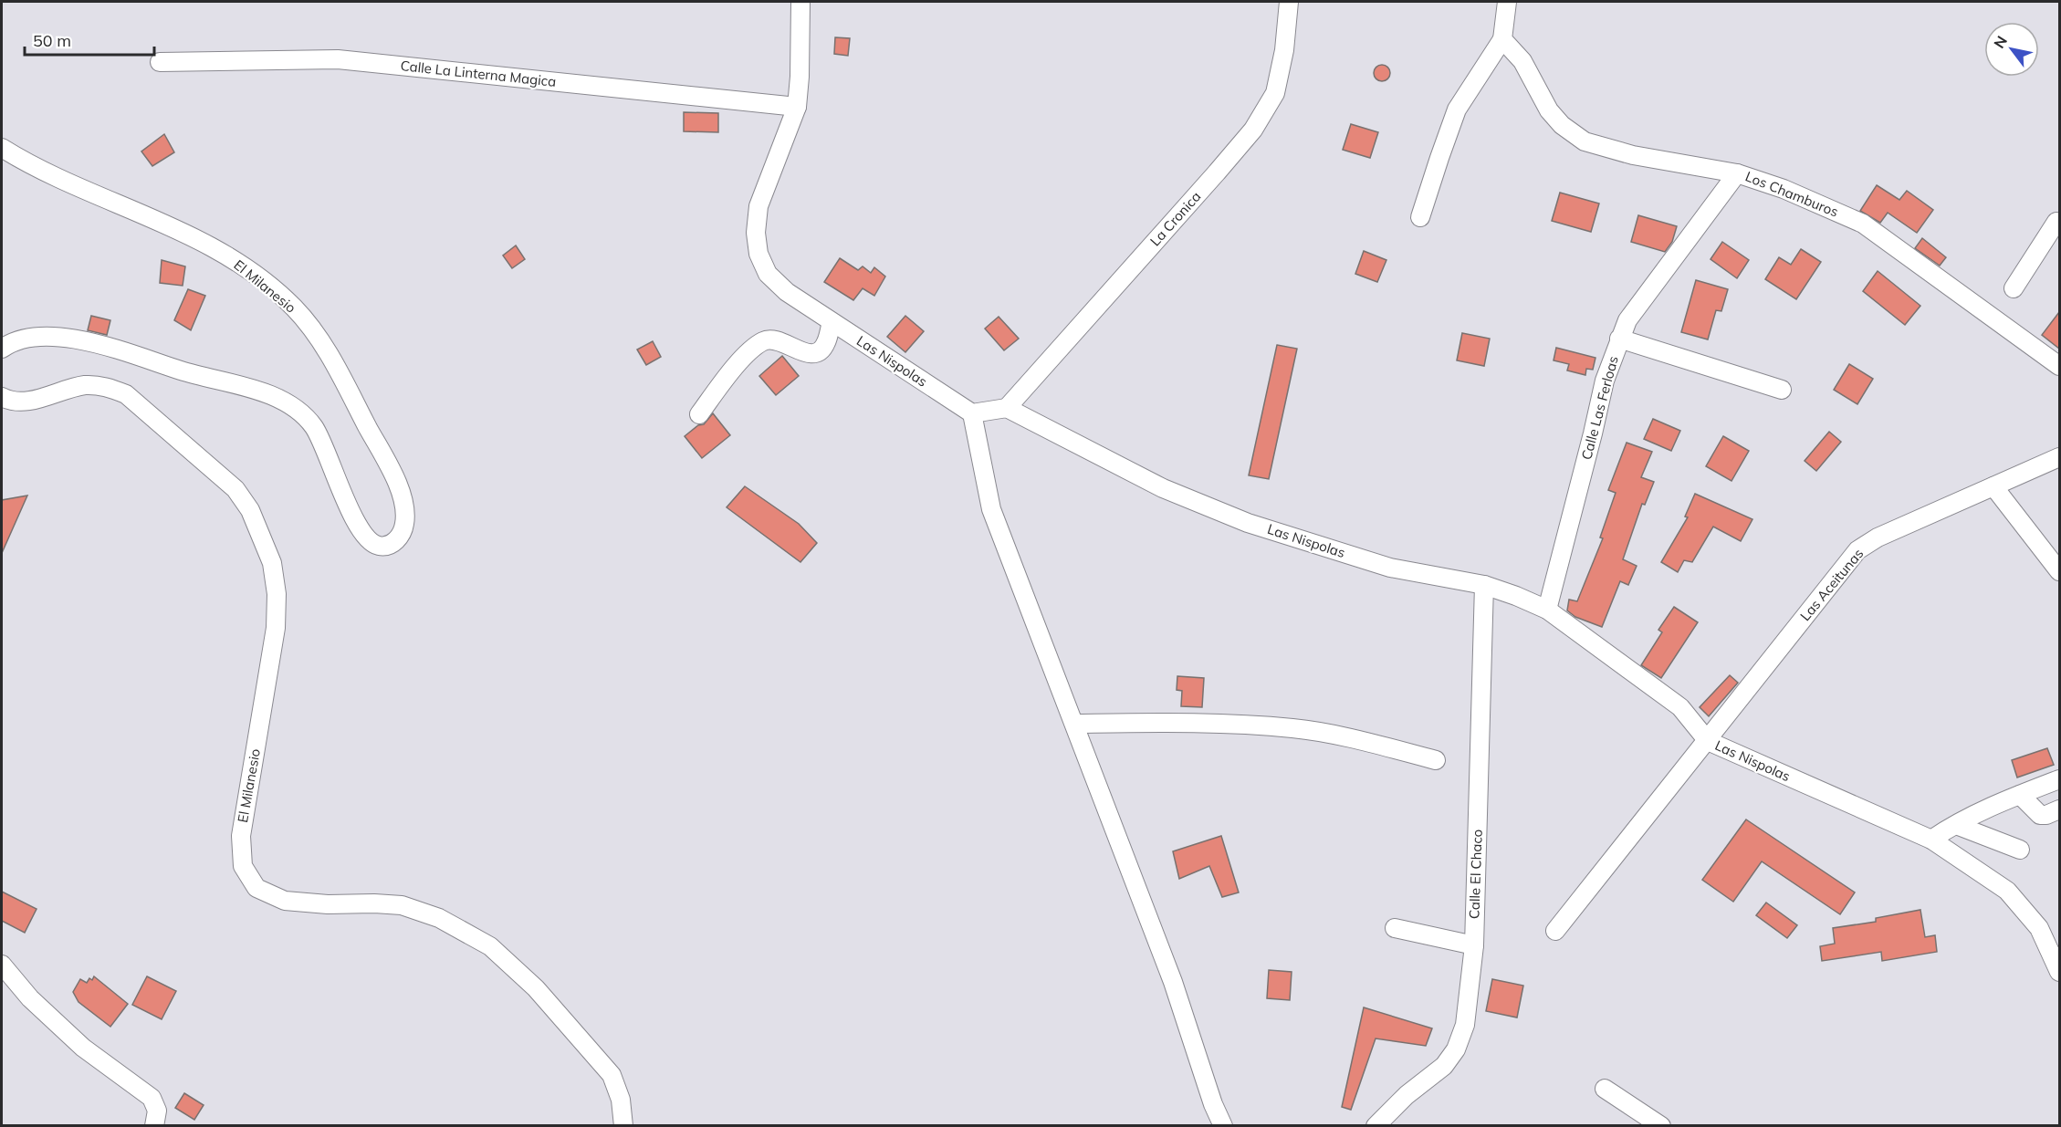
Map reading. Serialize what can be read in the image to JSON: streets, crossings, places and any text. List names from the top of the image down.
{
  "streets": {
    "street": [
      "Calle La Linterna Magica",
      "Los Chamburos",
      "La Cronica",
      "El Milanesio",
      "Las Nispolas",
      "Calle Las Ferloas",
      "Las Aceitunas",
      "Calle El Chaco"
    ]
  },
  "crossings": [
    ["Calle La Linterna Magica", "Las Nispolas"],
    ["Los Chamburos", "Calle Las Ferloas"],
    ["La Cronica", "Las Nispolas"],
    ["Las Nispolas", "Calle Las Ferloas"],
    ["Las Nispolas", "Las Aceitunas"],
    ["Las Nispolas", "Calle El Chaco"]
  ],
  "scale_bar": "50 m",
  "north": "top left"
}
